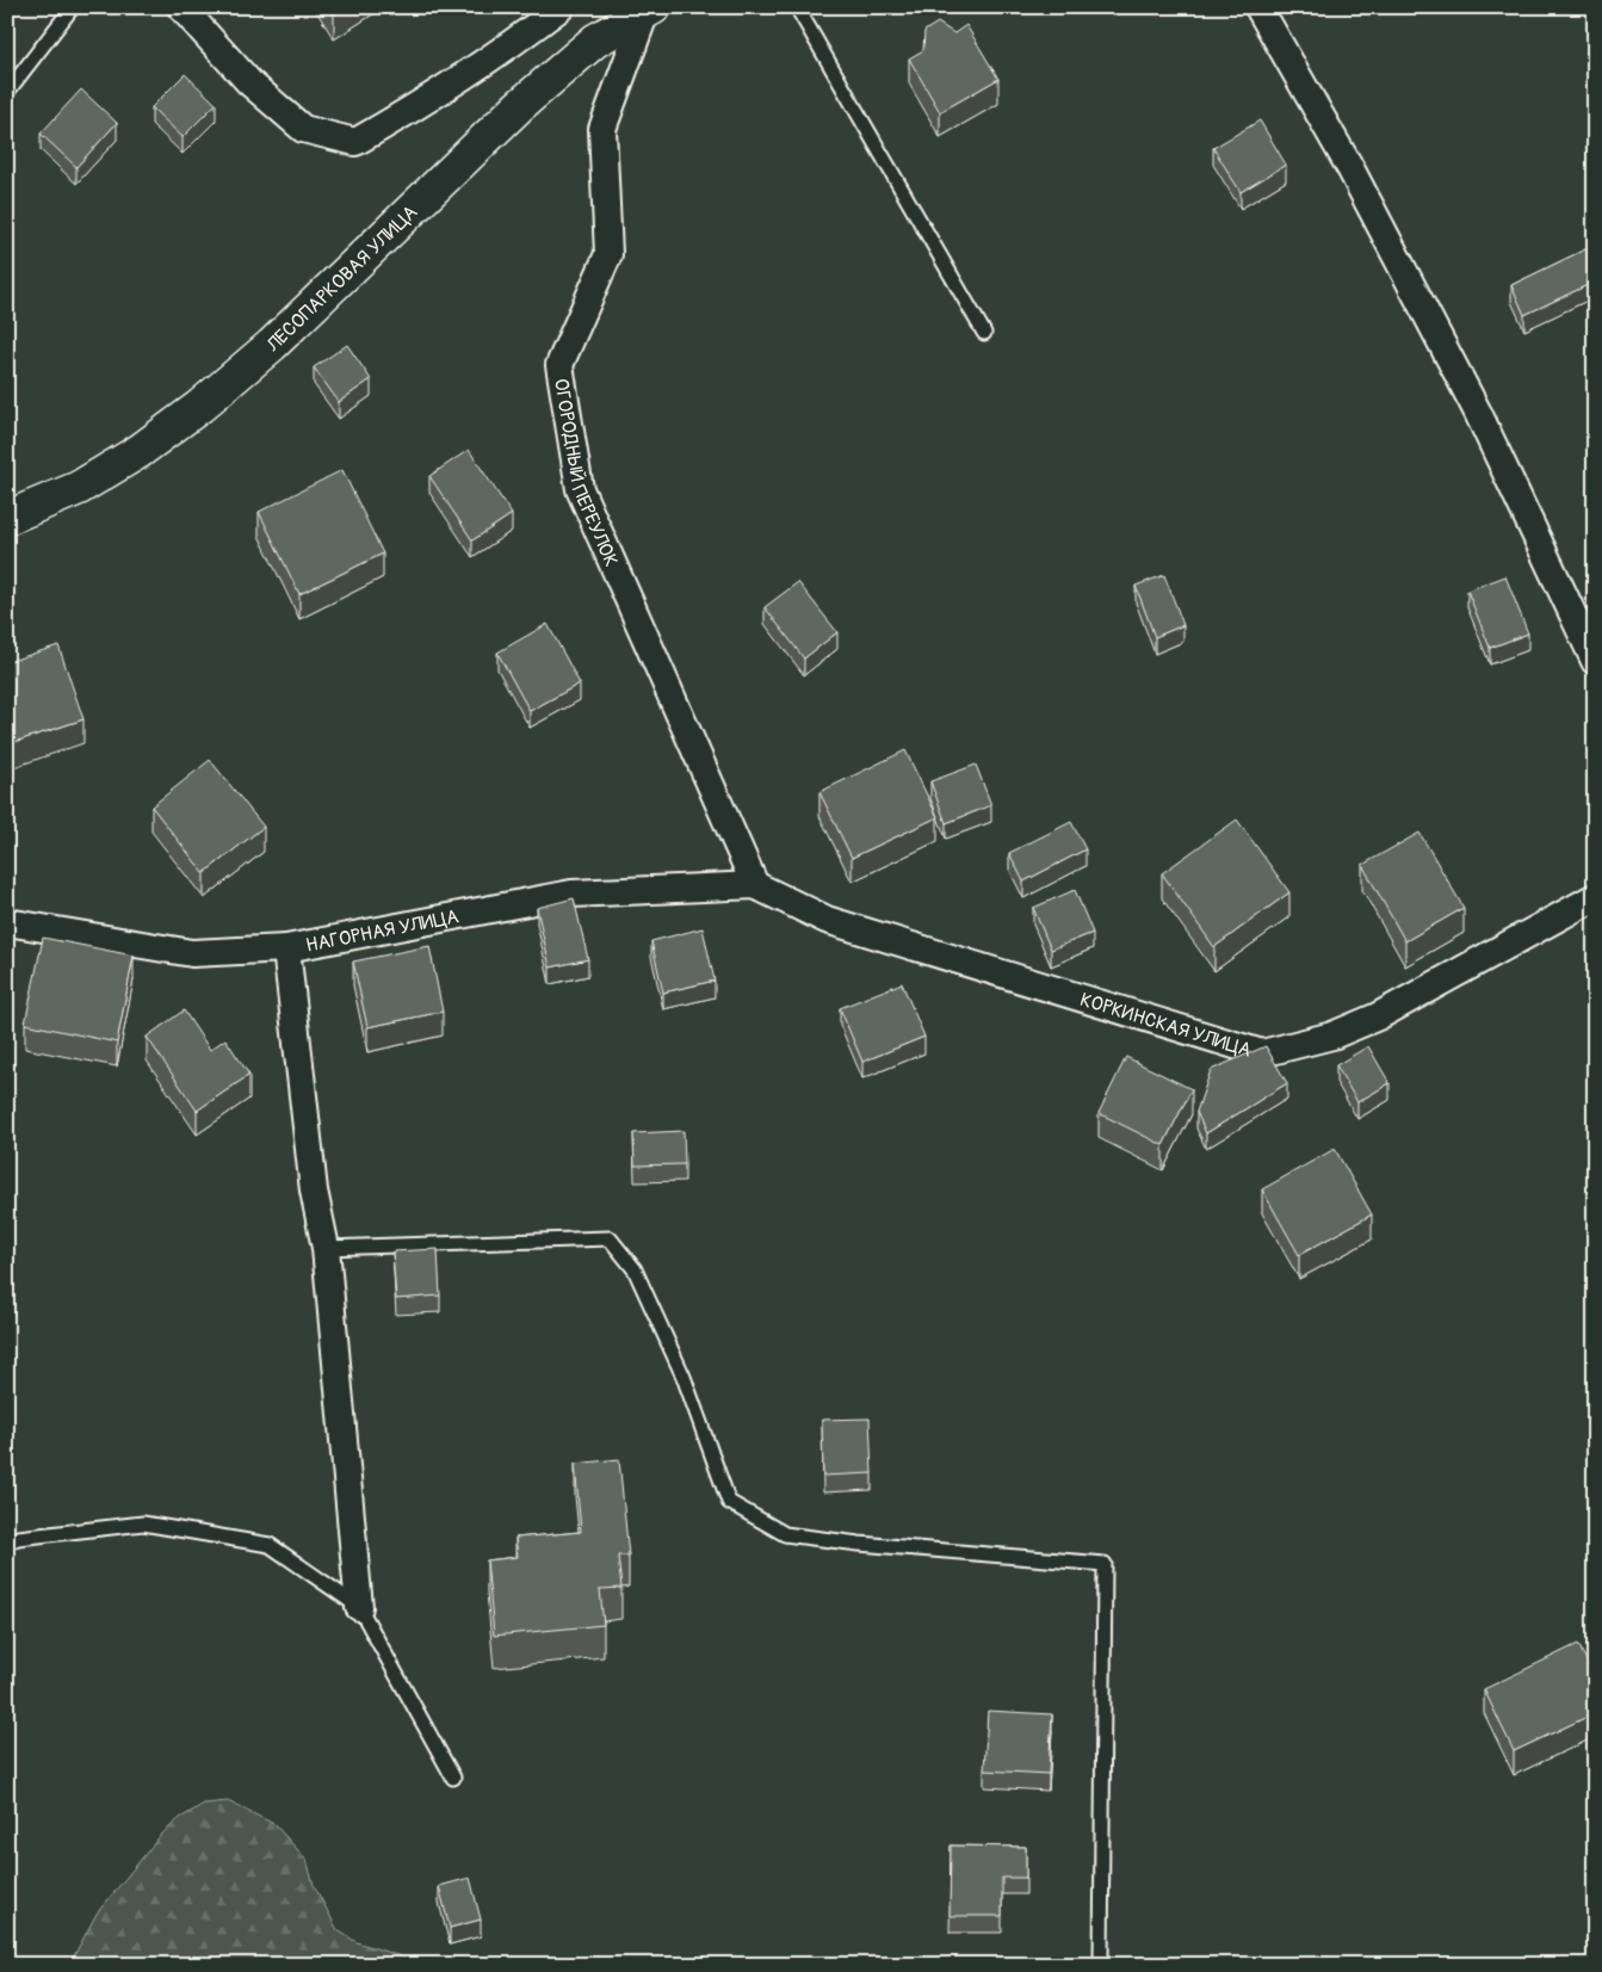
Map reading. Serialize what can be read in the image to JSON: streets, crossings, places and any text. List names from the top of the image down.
{
  "streets": {
    "street": [
      "ЛЕСОПАРКОВАЯ УЛИЦА",
      "ОГОРОДНЫЙ ПЕРЕУЛОК",
      "НАГОРНАЯ УЛИЦА",
      "КОРКИНСКАЯ УЛИЦА"
    ]
  },
  "crossings": [
    ["ЛЕСОПАРКОВАЯ УЛИЦА", "ОГОРОДНЫЙ ПЕРЕУЛОК"],
    ["ОГОРОДНЫЙ ПЕРЕУЛОК", "НАГОРНАЯ УЛИЦА"],
    ["ОГОРОДНЫЙ ПЕРЕУЛОК", "КОРКИНСКАЯ УЛИЦА"],
    ["НАГОРНАЯ УЛИЦА", "КОРКИНСКАЯ УЛИЦА"]
  ]
}
